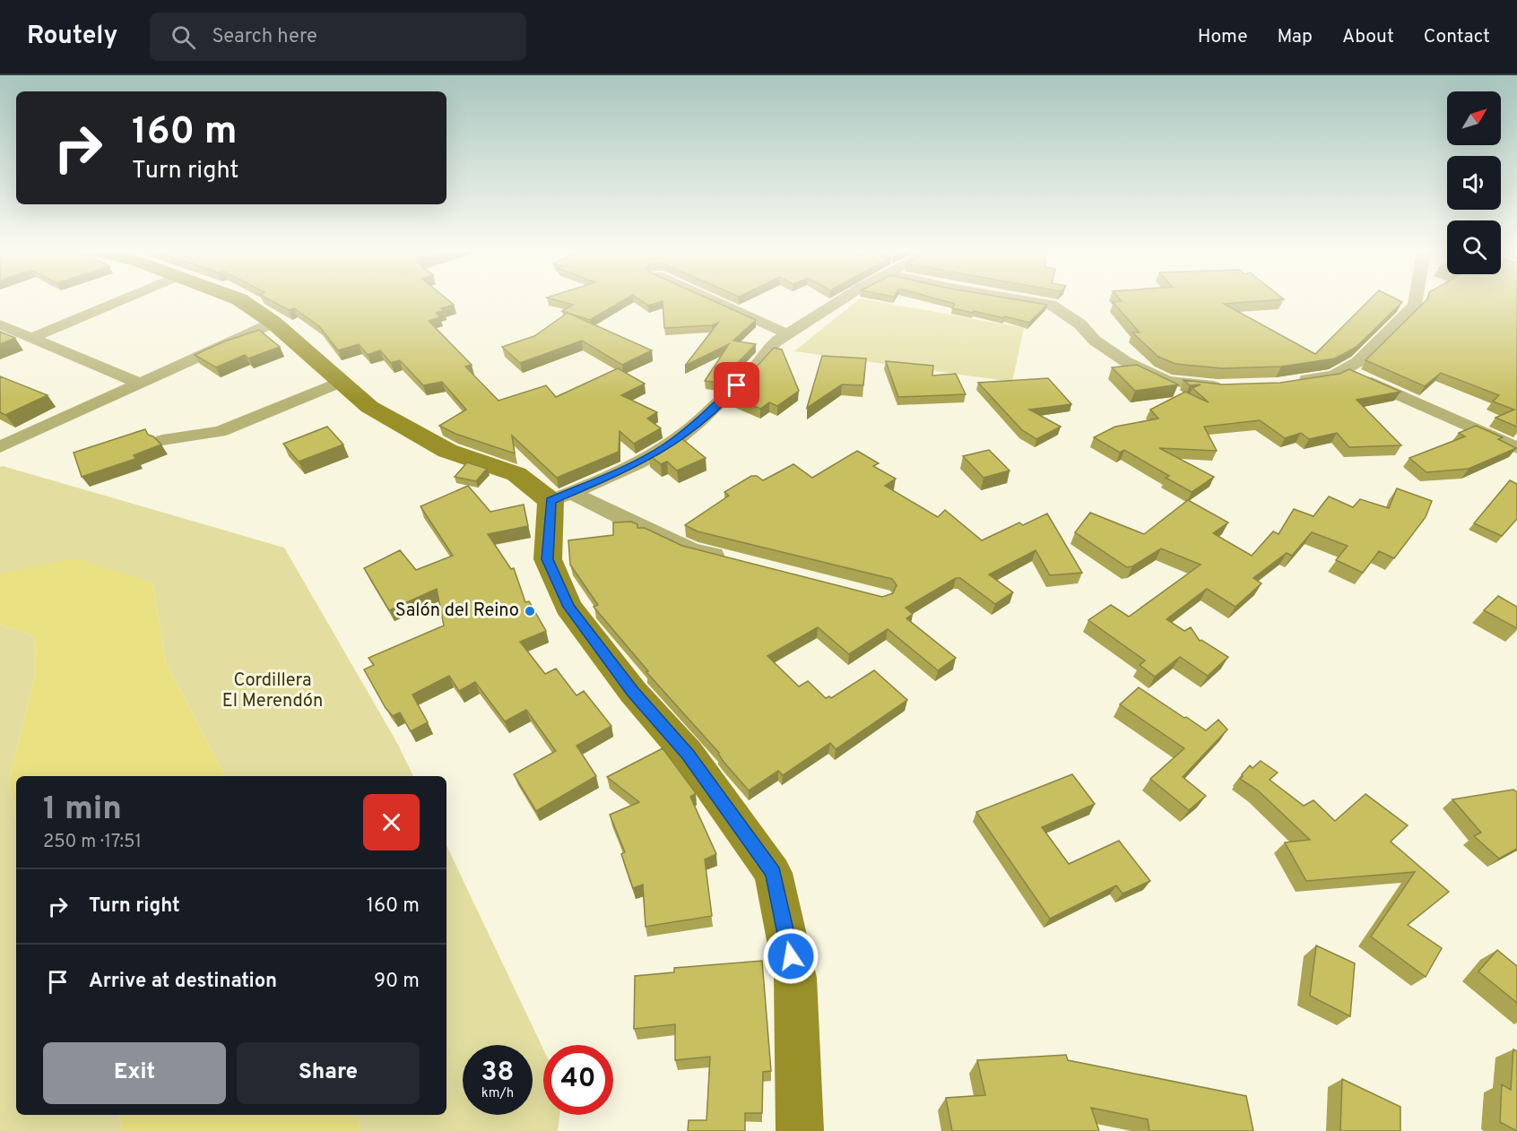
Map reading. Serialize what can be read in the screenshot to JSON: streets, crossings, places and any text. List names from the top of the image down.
{
  "parks": ["Cordillera El Merendón"],
  "places": ["Salón del Reino"],
  "north": "top right",
  "page": {
    "header": "Routely",
    "search": "Search here",
    "nav": [
      "Home",
      "Map",
      "About",
      "Contact"
    ],
    "turn": ["160 m", "Turn right"],
    "heading": ["1 min", "250 m · 17:51"],
    "list": [
      {
        "name": "Turn right",
        "value": "160 m"
      },
      {
        "name": "Arrive at destination",
        "value": "90 m"
      }
    ],
    "buttons": ["Exit", "Share"],
    "speed": "38 km/h",
    "limit": "40"
  }
}
